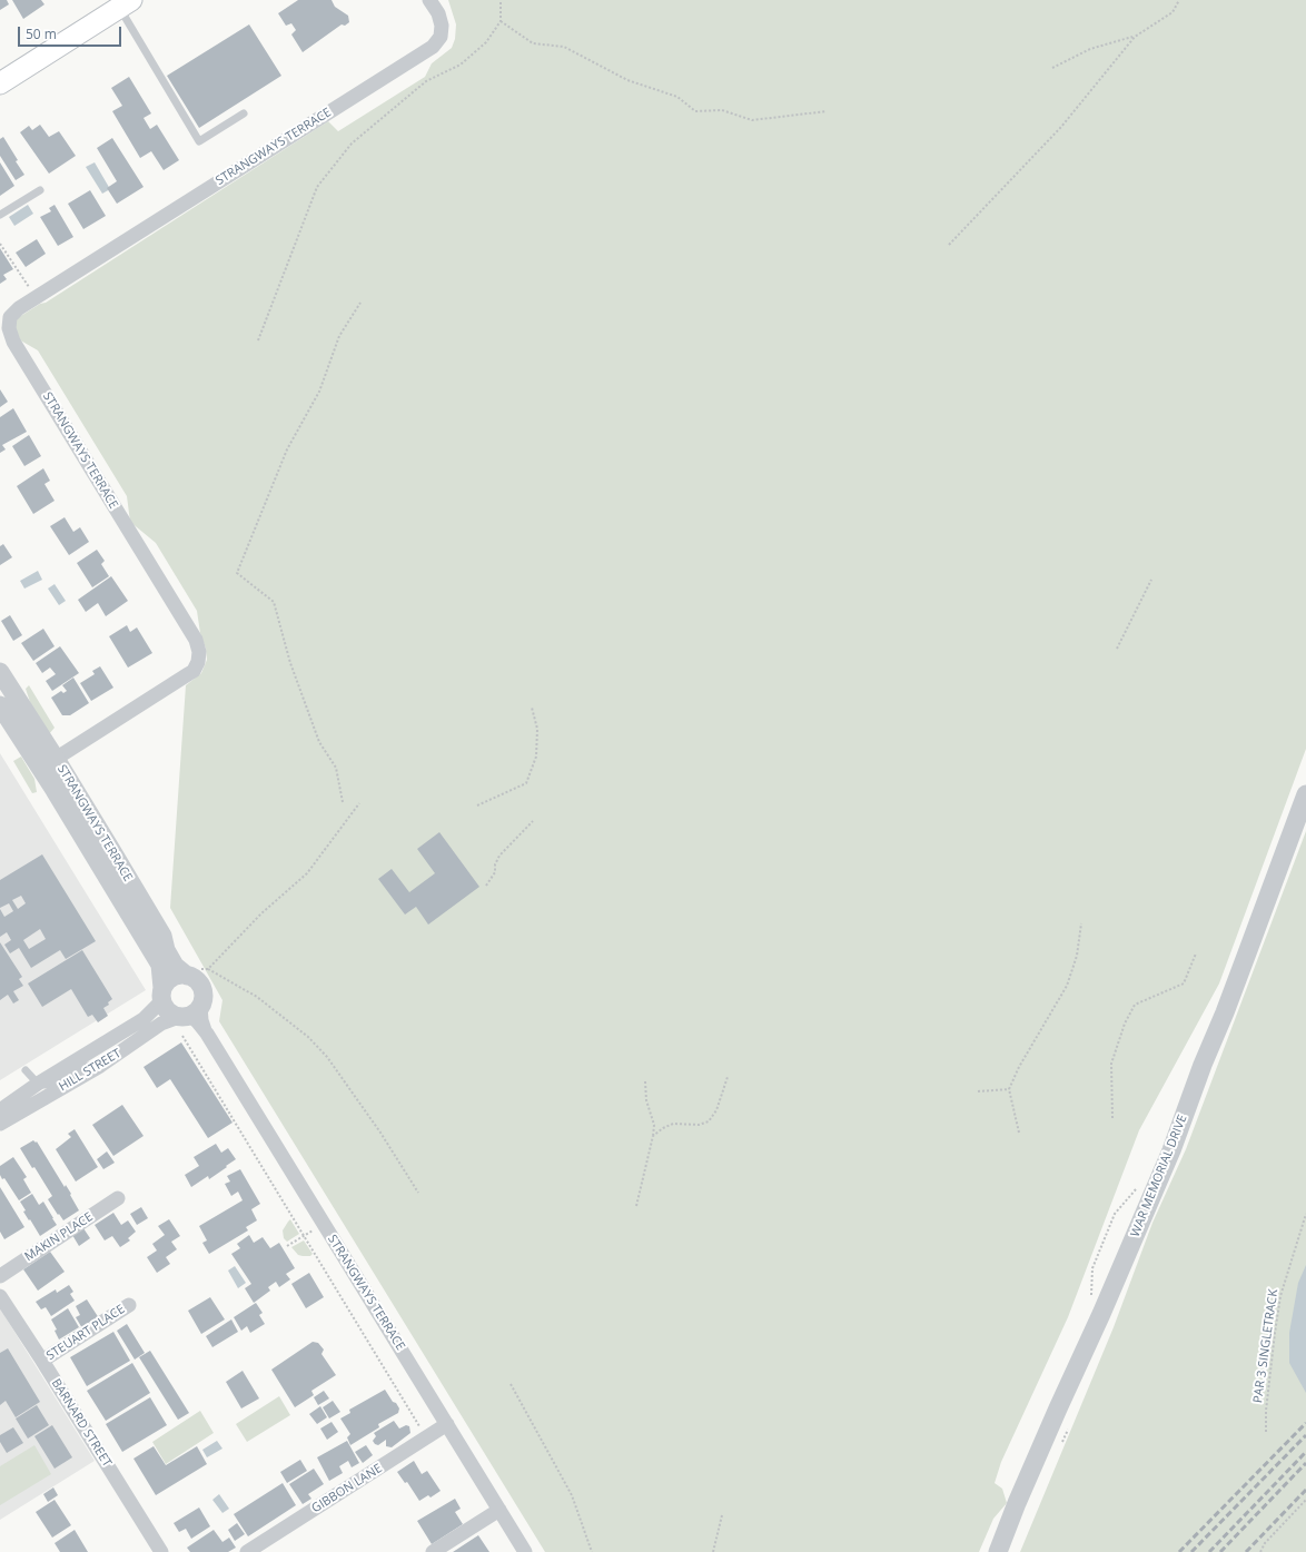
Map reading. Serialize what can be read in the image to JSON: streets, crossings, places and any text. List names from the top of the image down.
{
  "streets": {
    "street": [
      "STRANGWAYS TERRACE",
      "HILL STREET",
      "WAR MEMORIAL DRIVE",
      "MAKIN PLACE",
      "STEUART PLACE",
      "BARNARD STREET",
      "GIBBON LANE"
    ],
    "path": ["PAR 3 SINGLETRACK"]
  },
  "crossings": [
    ["STRANGWAYS TERRACE", "HILL STREET"],
    ["STRANGWAYS TERRACE", "GIBBON LANE"],
    ["STEUART PLACE", "BARNARD STREET"]
  ],
  "scale_bar": "50 m"
}
